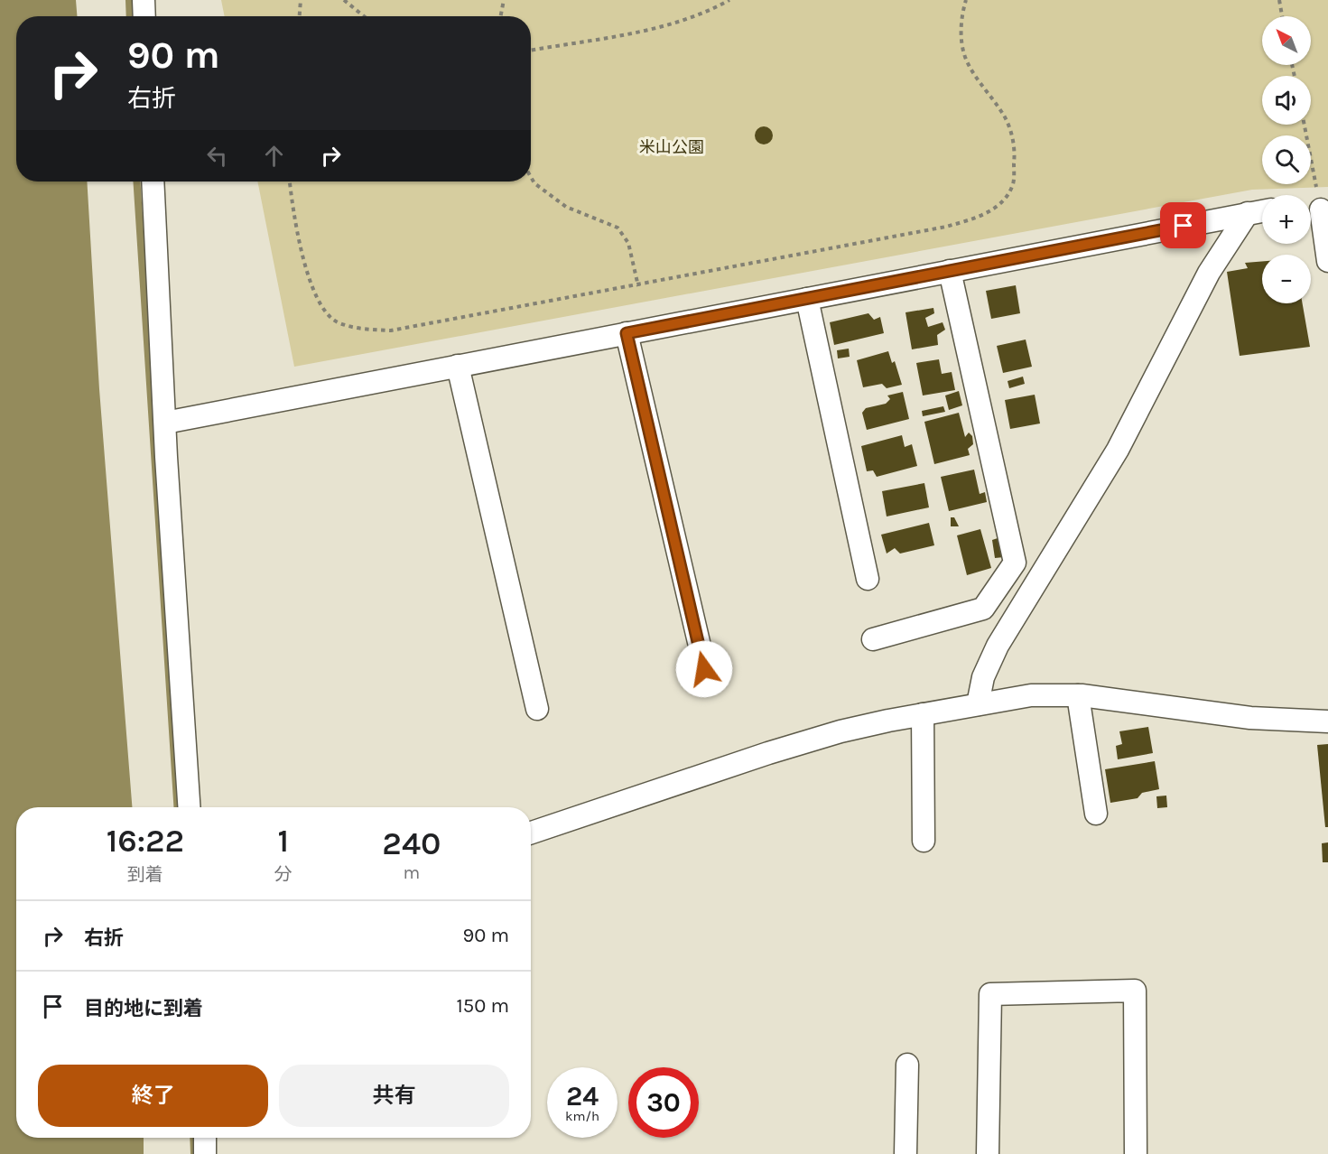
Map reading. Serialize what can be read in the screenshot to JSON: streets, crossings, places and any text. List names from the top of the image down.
{
  "parks": ["米山公園"],
  "north": "top left",
  "page": {
    "map_buttons": ["+", "−"],
    "turn": ["90 m", "右折"],
    "eta": [
      "16:22",
      "到着",
      "1",
      "分",
      "240",
      "m"
    ],
    "list": [
      {
        "name": "右折",
        "value": "90 m"
      },
      {
        "name": "目的地に到着",
        "value": "150 m"
      }
    ],
    "buttons": ["終了", "共有"],
    "speed": "24 km/h",
    "limit": "30"
  }
}
